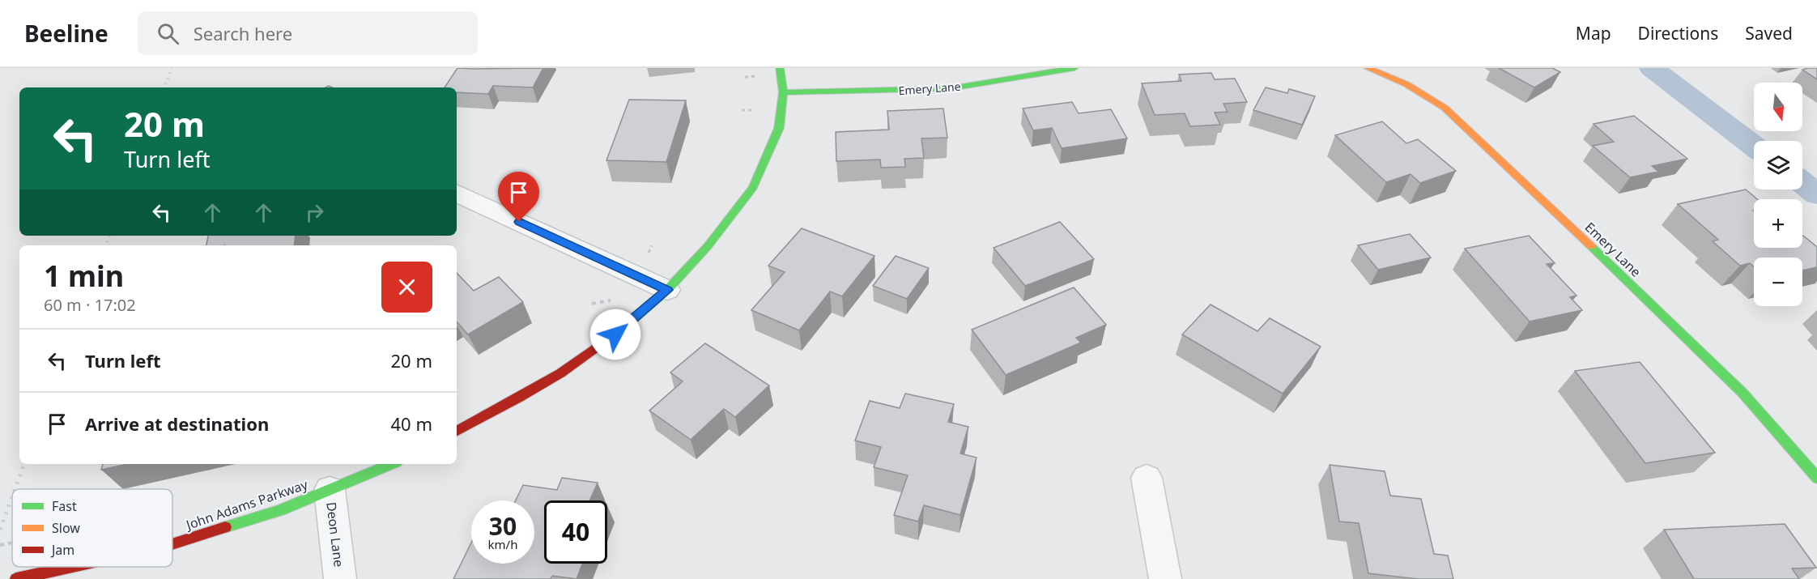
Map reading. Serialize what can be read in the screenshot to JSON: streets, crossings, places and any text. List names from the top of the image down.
{
  "streets": {
    "street": ["Emery Lane", "John Adams Parkway", "Deon Lane"]
  },
  "crossings": [
    ["John Adams Parkway", "Deon Lane"]
  ],
  "legend": ["Fast", "Slow", "Jam"],
  "north": "bottom",
  "page": {
    "header": "Beeline",
    "search": "Search here",
    "nav": ["Map", "Directions", "Saved"],
    "map_buttons": ["+", "−"],
    "turn": ["20 m", "Turn left"],
    "heading": ["1 min", "60 m · 17:02"],
    "list": [
      {
        "name": "Turn left",
        "value": "20 m"
      },
      {
        "name": "Arrive at destination",
        "value": "40 m"
      }
    ],
    "speed": "30 km/h",
    "limit": "40"
  }
}
